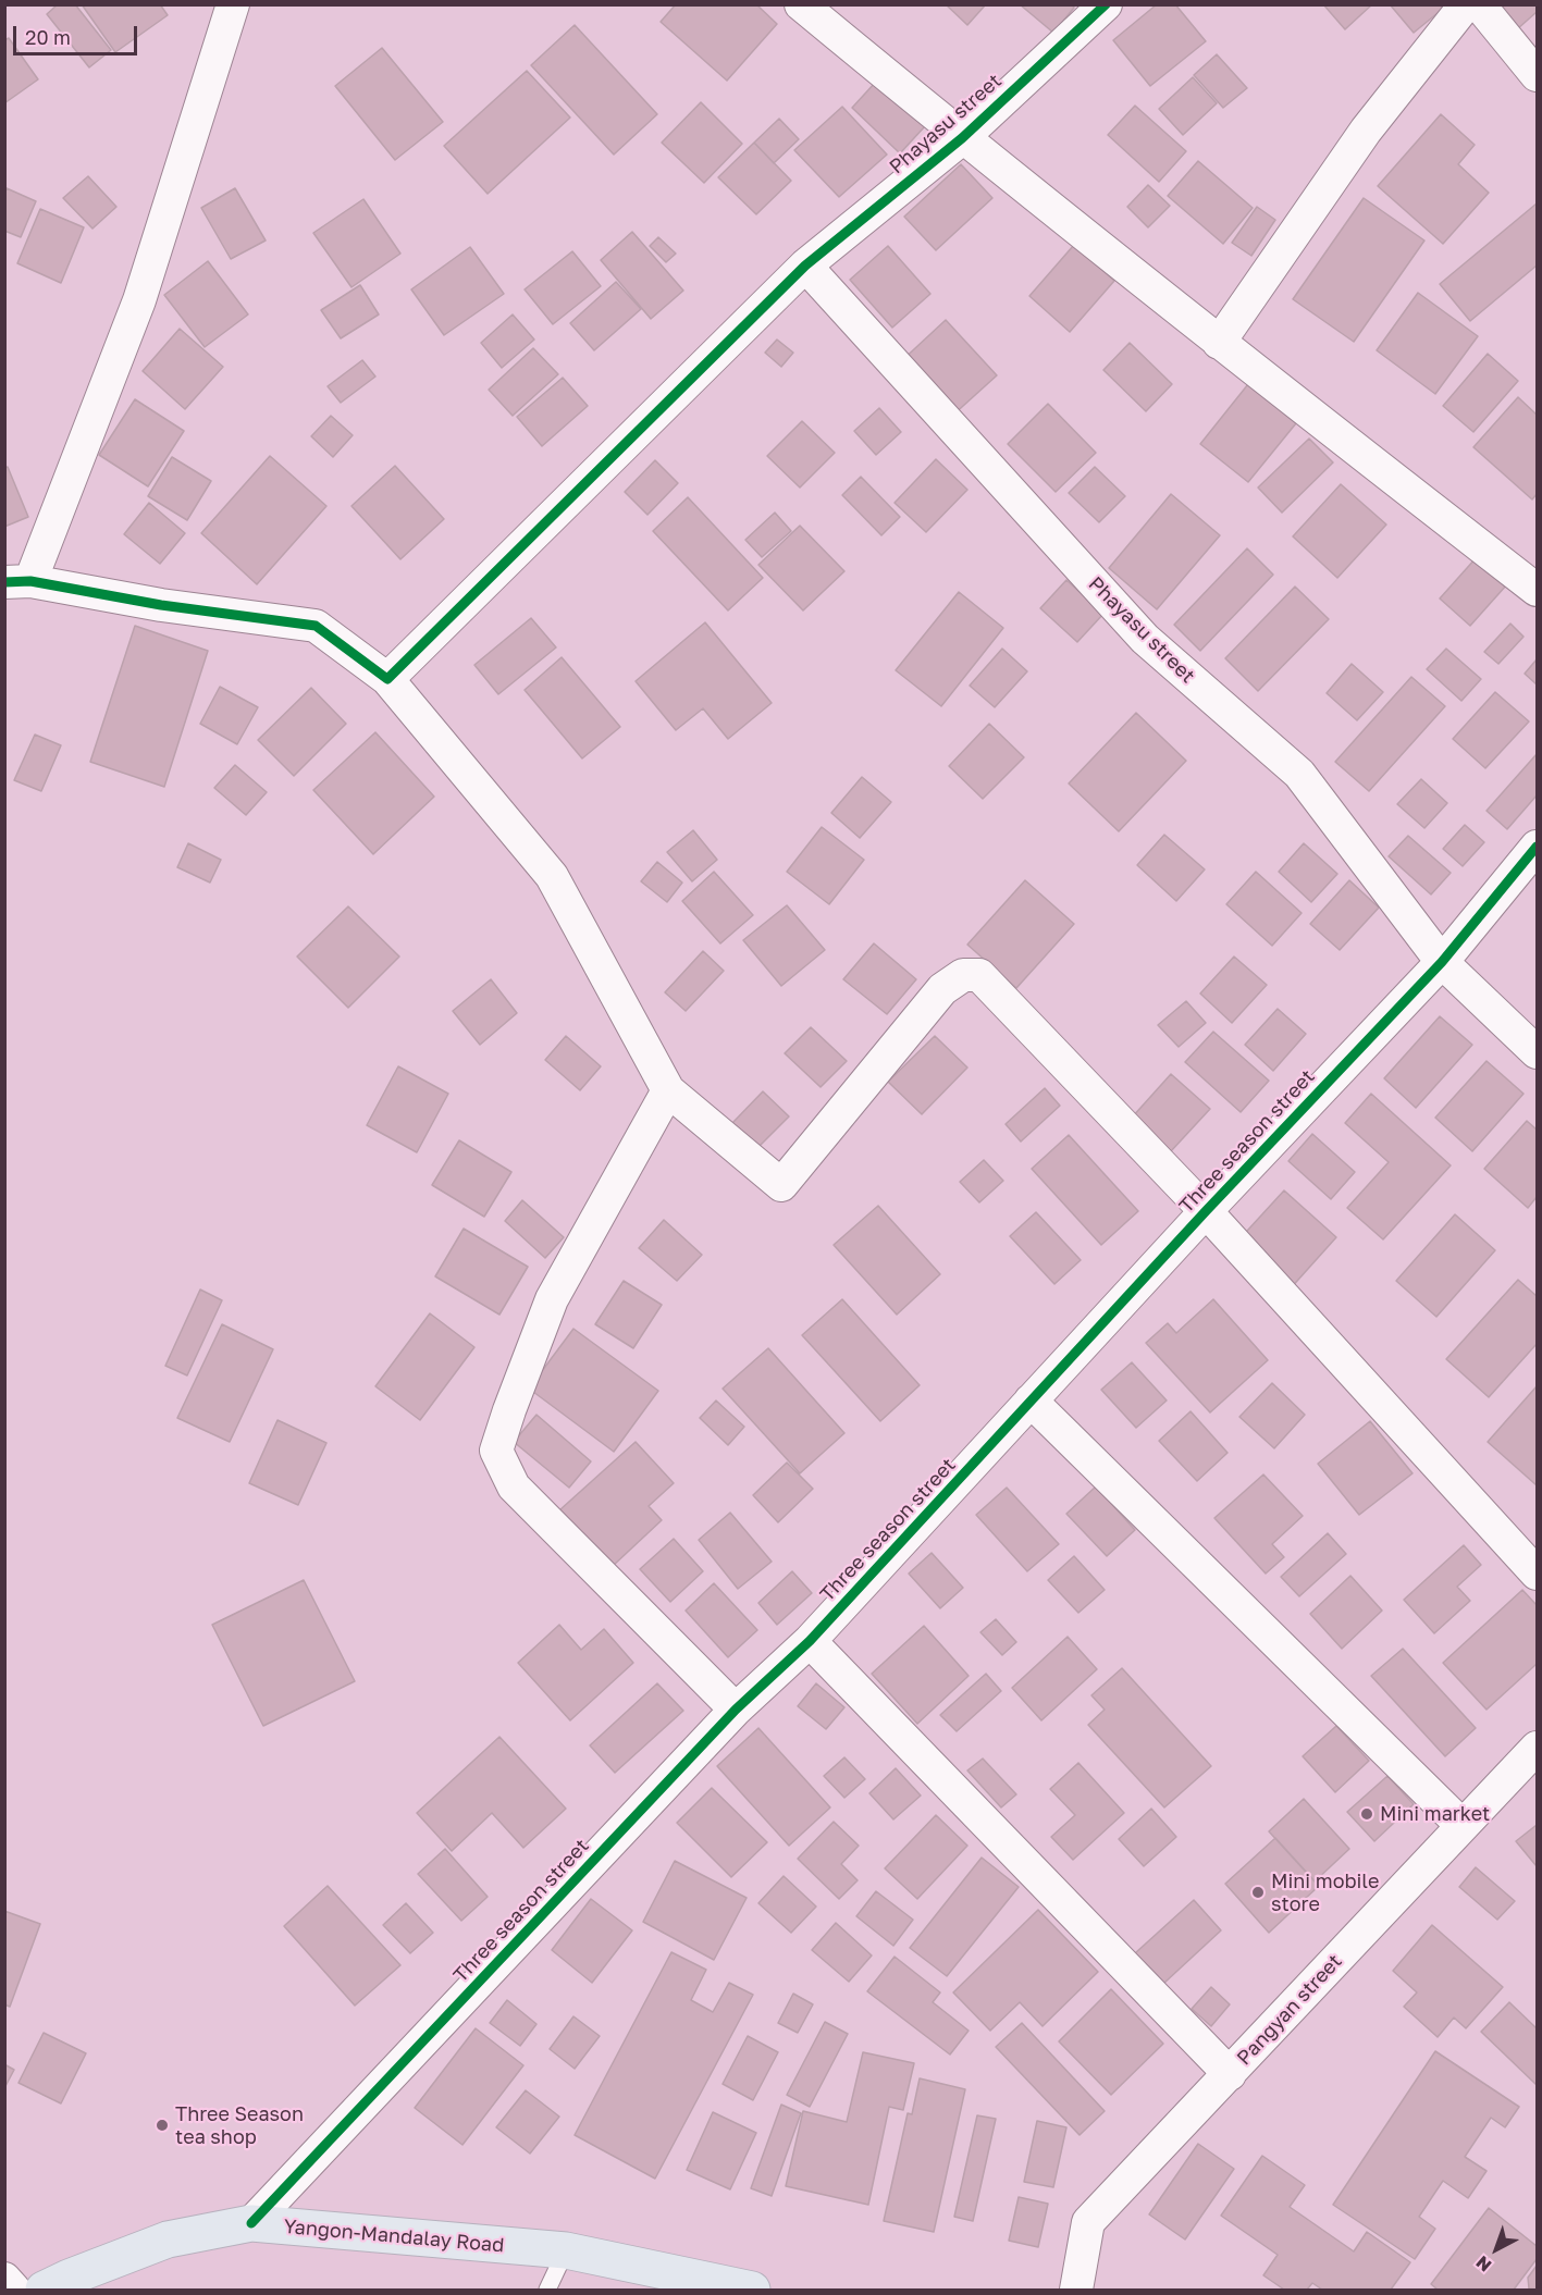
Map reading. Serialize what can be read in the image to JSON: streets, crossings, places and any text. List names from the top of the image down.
{
  "streets": {
    "highway": ["Yangon-Mandalay Road"],
    "street": ["Phayasu street", "Three season street", "Pangyan street"]
  },
  "crossings": [
    ["Phayasu street", "Three season street"],
    ["Three season street", "Yangon-Mandalay Road"]
  ],
  "places": ["Mini market", "Mini mobile store", "Three Season tea shop"],
  "scale_bar": "20 m",
  "north": "bottom left"
}
